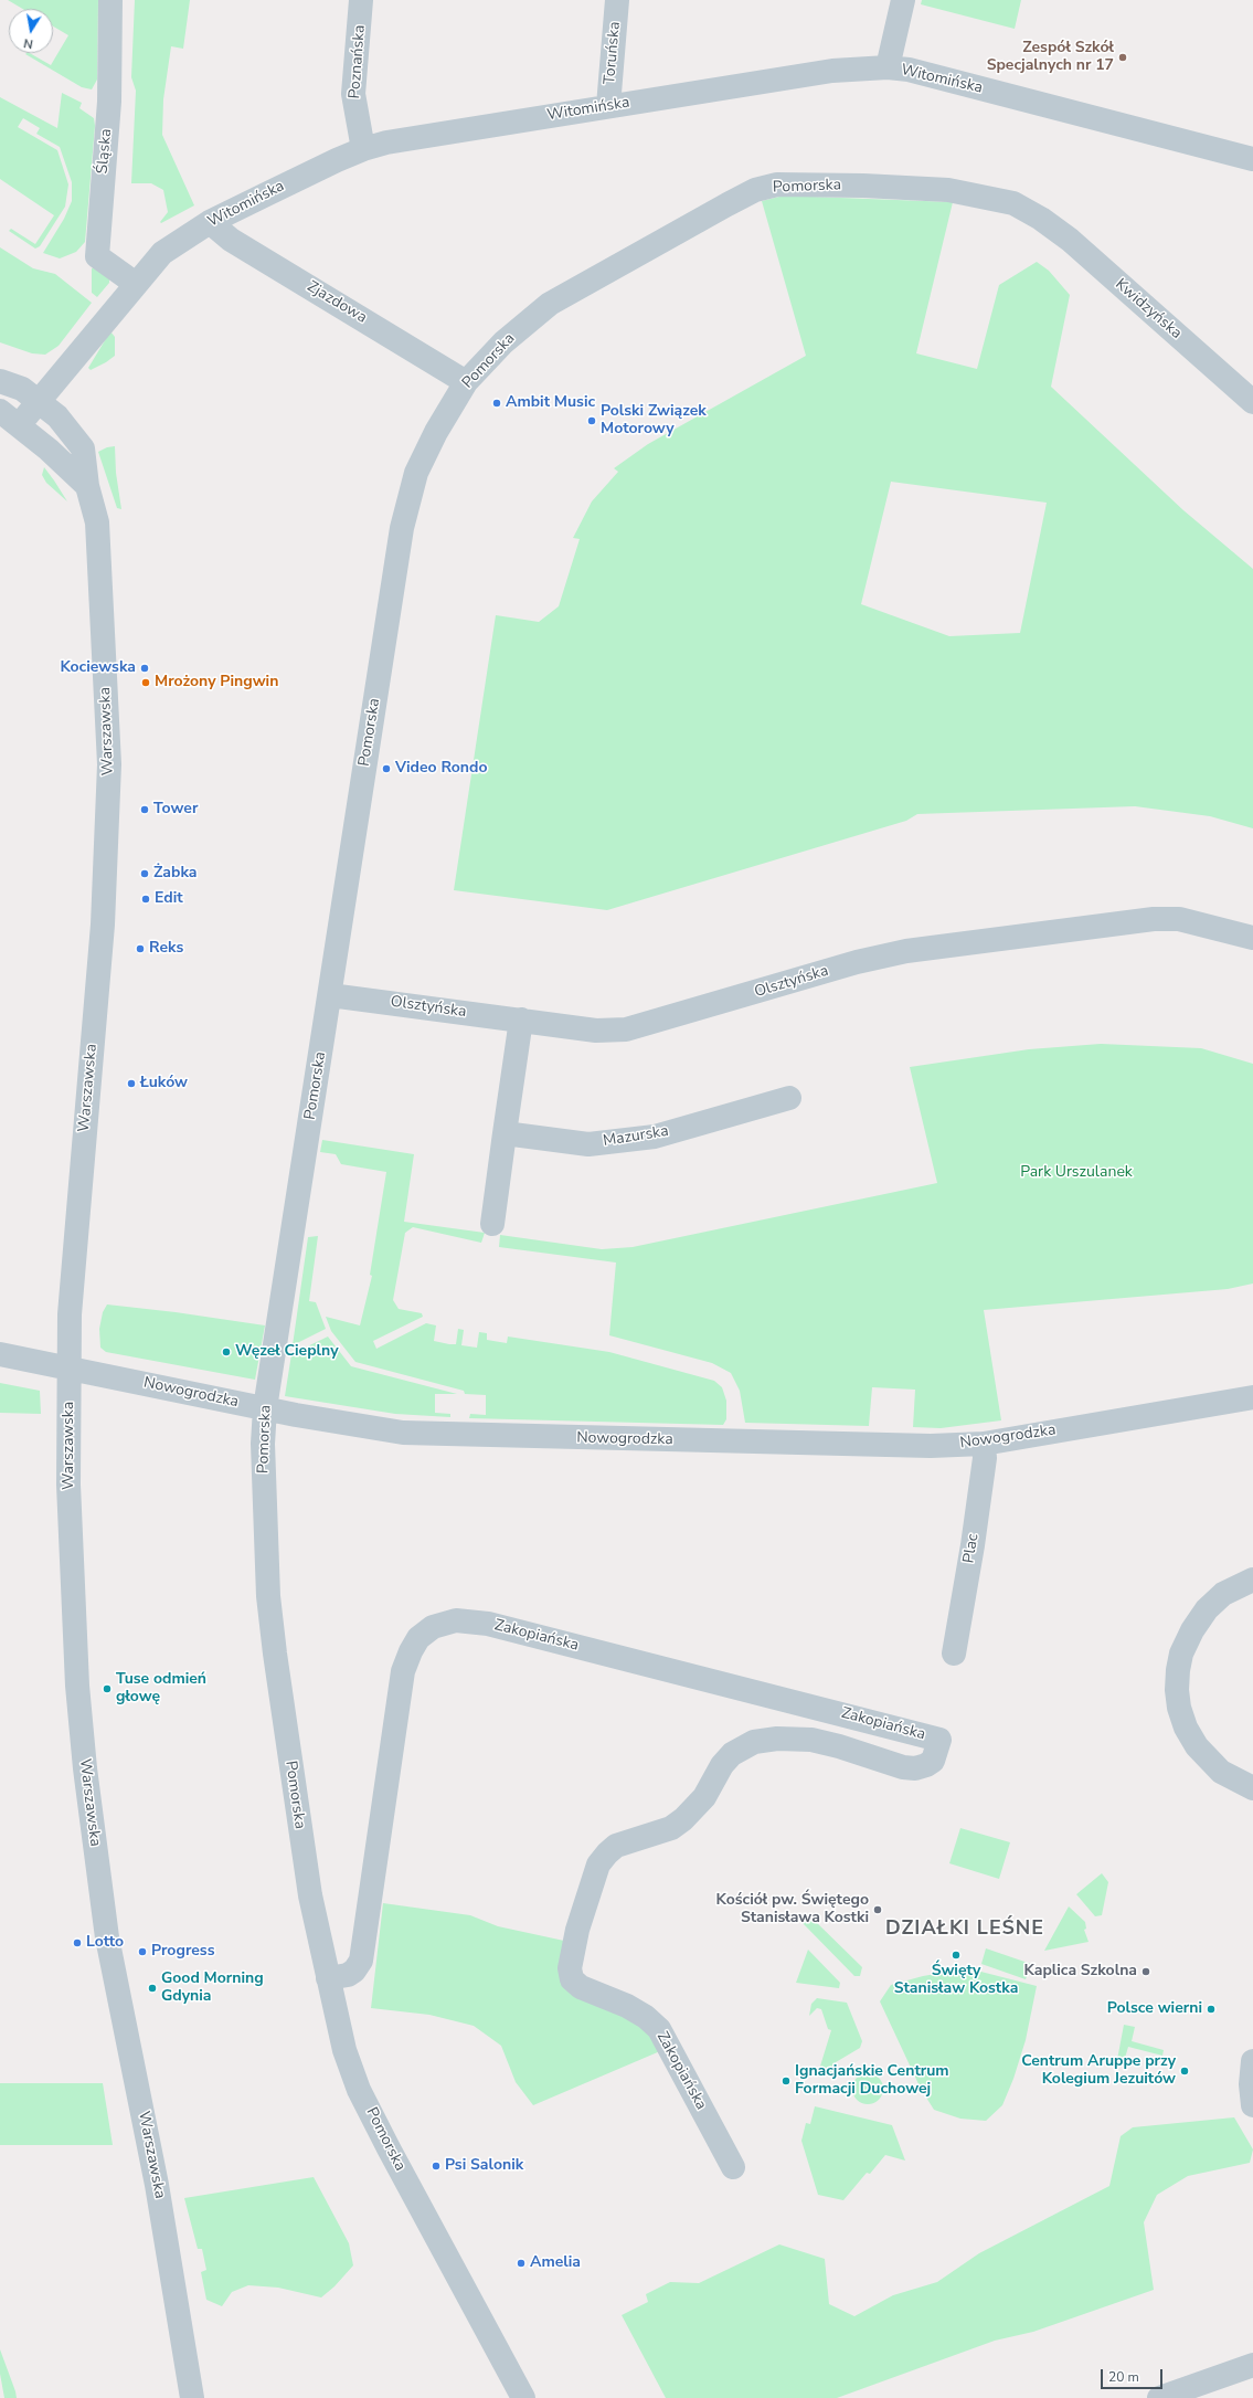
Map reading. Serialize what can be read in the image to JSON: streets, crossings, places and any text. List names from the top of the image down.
{
  "streets": {
    "street": [
      "Toruńska",
      "Poznańska",
      "Witomińska",
      "Śląska",
      "Pomorska",
      "Zjazdowa",
      "Kwidzyńska",
      "Warszawska",
      "Olsztyńska",
      "Mazurska",
      "Nowogrodzka",
      "Plac",
      "Zakopiańska"
    ]
  },
  "crossings": [
    ["Toruńska", "Witomińska"],
    ["Poznańska", "Witomińska"],
    ["Witomińska", "Śląska"],
    ["Witomińska", "Zjazdowa"],
    ["Witomińska", "Warszawska"],
    ["Pomorska", "Zjazdowa"],
    ["Pomorska", "Kwidzyńska"],
    ["Pomorska", "Olsztyńska"],
    ["Pomorska", "Nowogrodzka"],
    ["Pomorska", "Zakopiańska"],
    ["Warszawska", "Nowogrodzka"],
    ["Nowogrodzka", "Plac"]
  ],
  "districts": ["DZIAŁKI LEŚNE"],
  "parks": ["Park Urszulanek"],
  "places": [
    "Zespół Szkół Specjalnych nr 17",
    "Ambit Music",
    "Polski Związek Motorowy",
    "Kociewska",
    "Mrożony Pingwin",
    "Video Rondo",
    "Tower",
    "Żabka",
    "Edit",
    "Reks",
    "Łuków",
    "Węzeł Cieplny",
    "Tuse odmień głowę",
    "Kościół pw. Świętego Stanisława Kostki",
    "Lotto",
    "Progress",
    "Święty Stanisław Kostka",
    "Kaplica Szkolna",
    "Good Morning Gdynia",
    "Polsce wierni",
    "Centrum Aruppe przy Kolegium Jezuitów",
    "Ignacjańskie Centrum Formacji Duchowej",
    "Psi Salonik",
    "Amelia"
  ],
  "scale_bar": "20 m",
  "north": "bottom"
}
